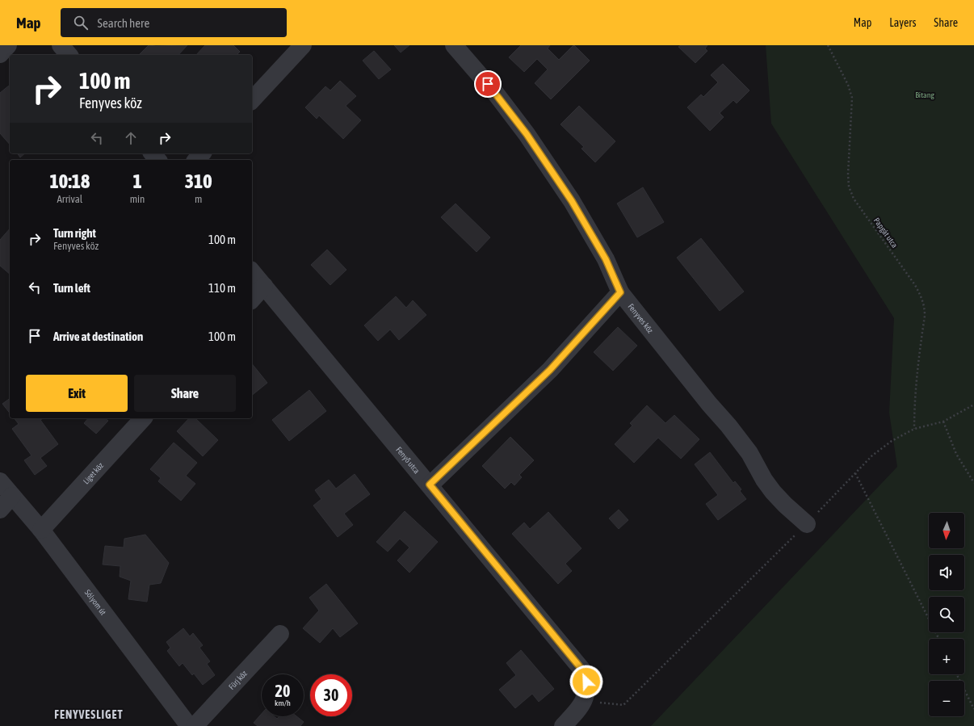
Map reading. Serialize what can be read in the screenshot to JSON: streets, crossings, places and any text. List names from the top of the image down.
{
  "streets": {
    "street": [
      "Fenyves köz",
      "Fenyő utca",
      "Liget köz",
      "Sólyom út",
      "Fürj köz"
    ],
    "path": ["Papgát utca"]
  },
  "crossings": [
    ["Liget köz", "Sólyom út"]
  ],
  "districts": ["FENYVESLIGET"],
  "parks": ["Bitang"],
  "north": "bottom",
  "page": {
    "header": "Map",
    "search": "Search here",
    "nav": ["Map", "Layers", "Share"],
    "turn": ["100 m", "Fenyves köz"],
    "eta": [
      "10:18",
      "Arrival",
      "1",
      "min",
      "310",
      "m"
    ],
    "list": [
      {
        "name": "Turn right",
        "note": "Fenyves köz",
        "value": "100 m"
      },
      {
        "name": "Turn left",
        "value": "110 m"
      },
      {
        "name": "Arrive at destination",
        "value": "100 m"
      }
    ],
    "buttons": ["Exit", "Share"],
    "map_buttons": ["+", "−"],
    "speed": "20 km/h",
    "limit": "30"
  }
}
